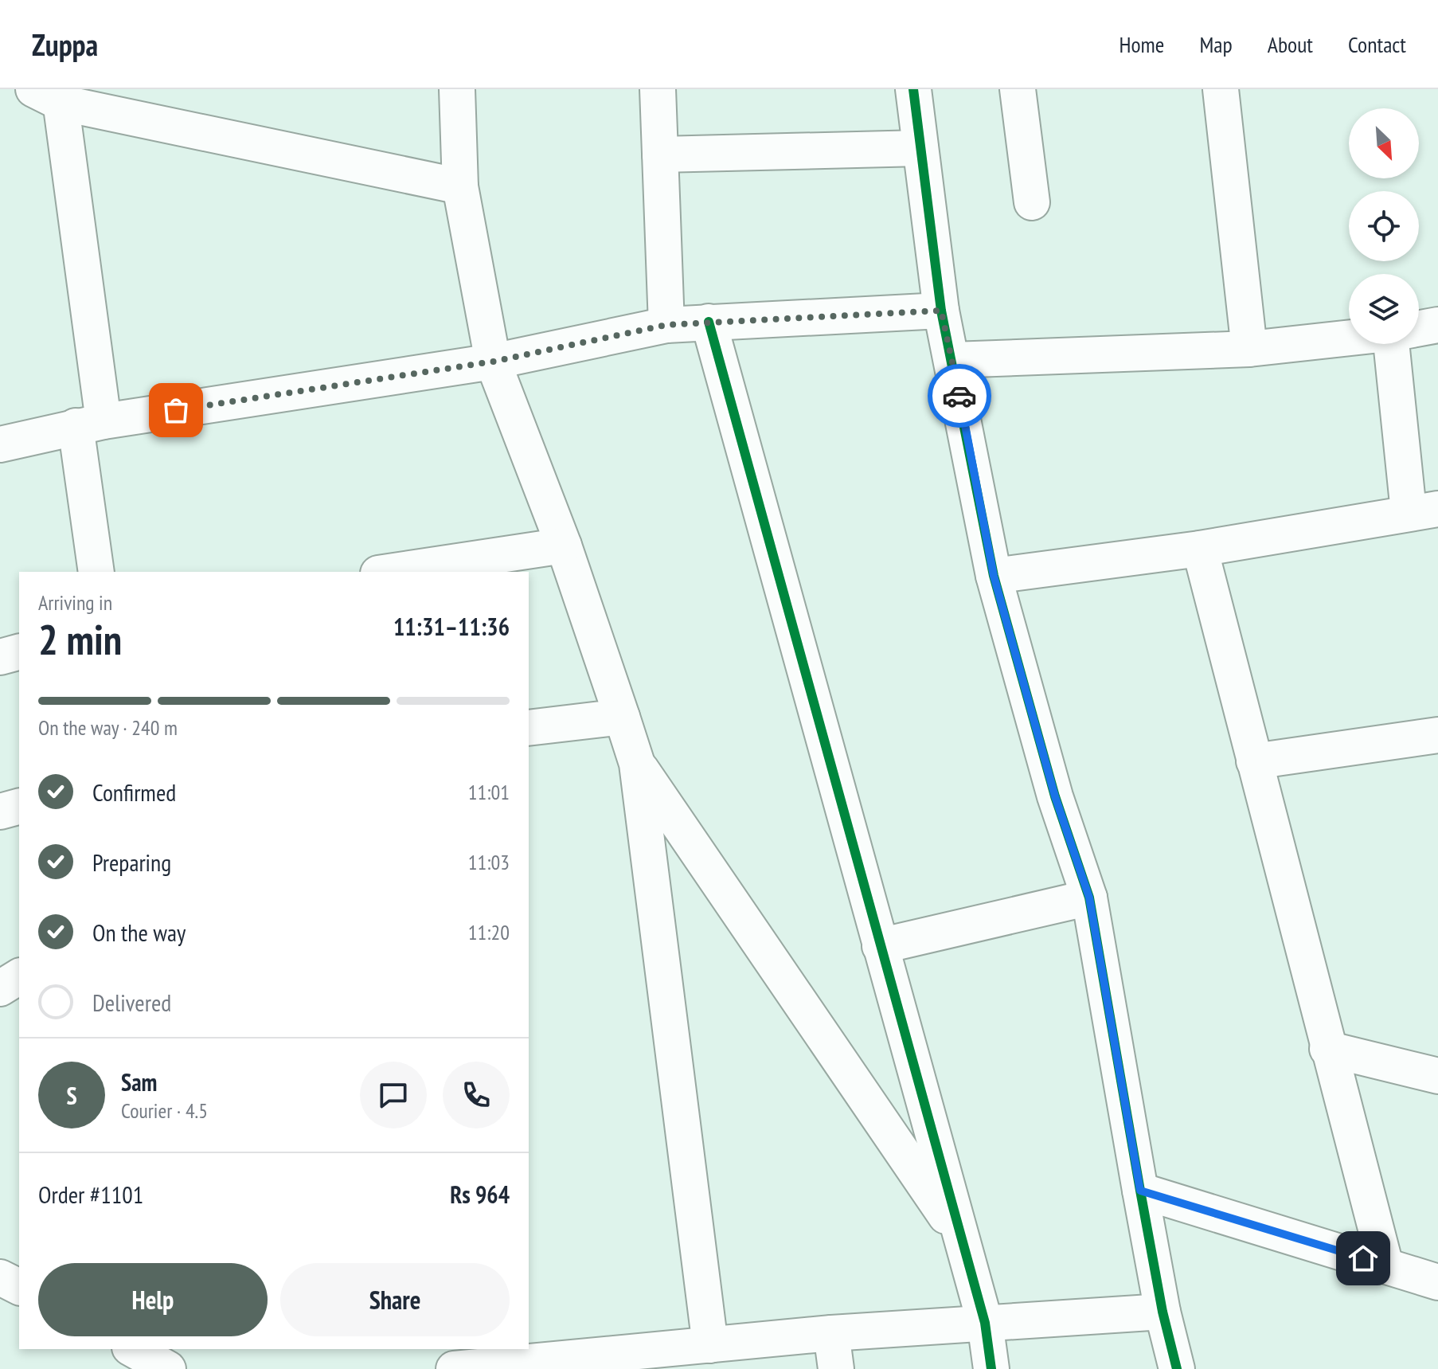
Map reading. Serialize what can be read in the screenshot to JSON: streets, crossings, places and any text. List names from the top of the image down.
{
  "north": "bottom right",
  "page": {
    "header": "Zuppa",
    "nav": [
      "Home",
      "Map",
      "About",
      "Contact"
    ],
    "heading": ["2 min", "Arriving in", "11:31–11:36"],
    "panel": [
      "Sam",
      "Courier · 4.5",
      "Order #1101",
      "Rs 964"
    ],
    "bar": "On the way · 240 m",
    "list": [
      ["Confirmed", "11:01"],
      ["Preparing", "11:03"],
      ["On the way", "11:20"],
      "Delivered"
    ],
    "round": "S",
    "buttons": ["Help", "Share"]
  }
}
